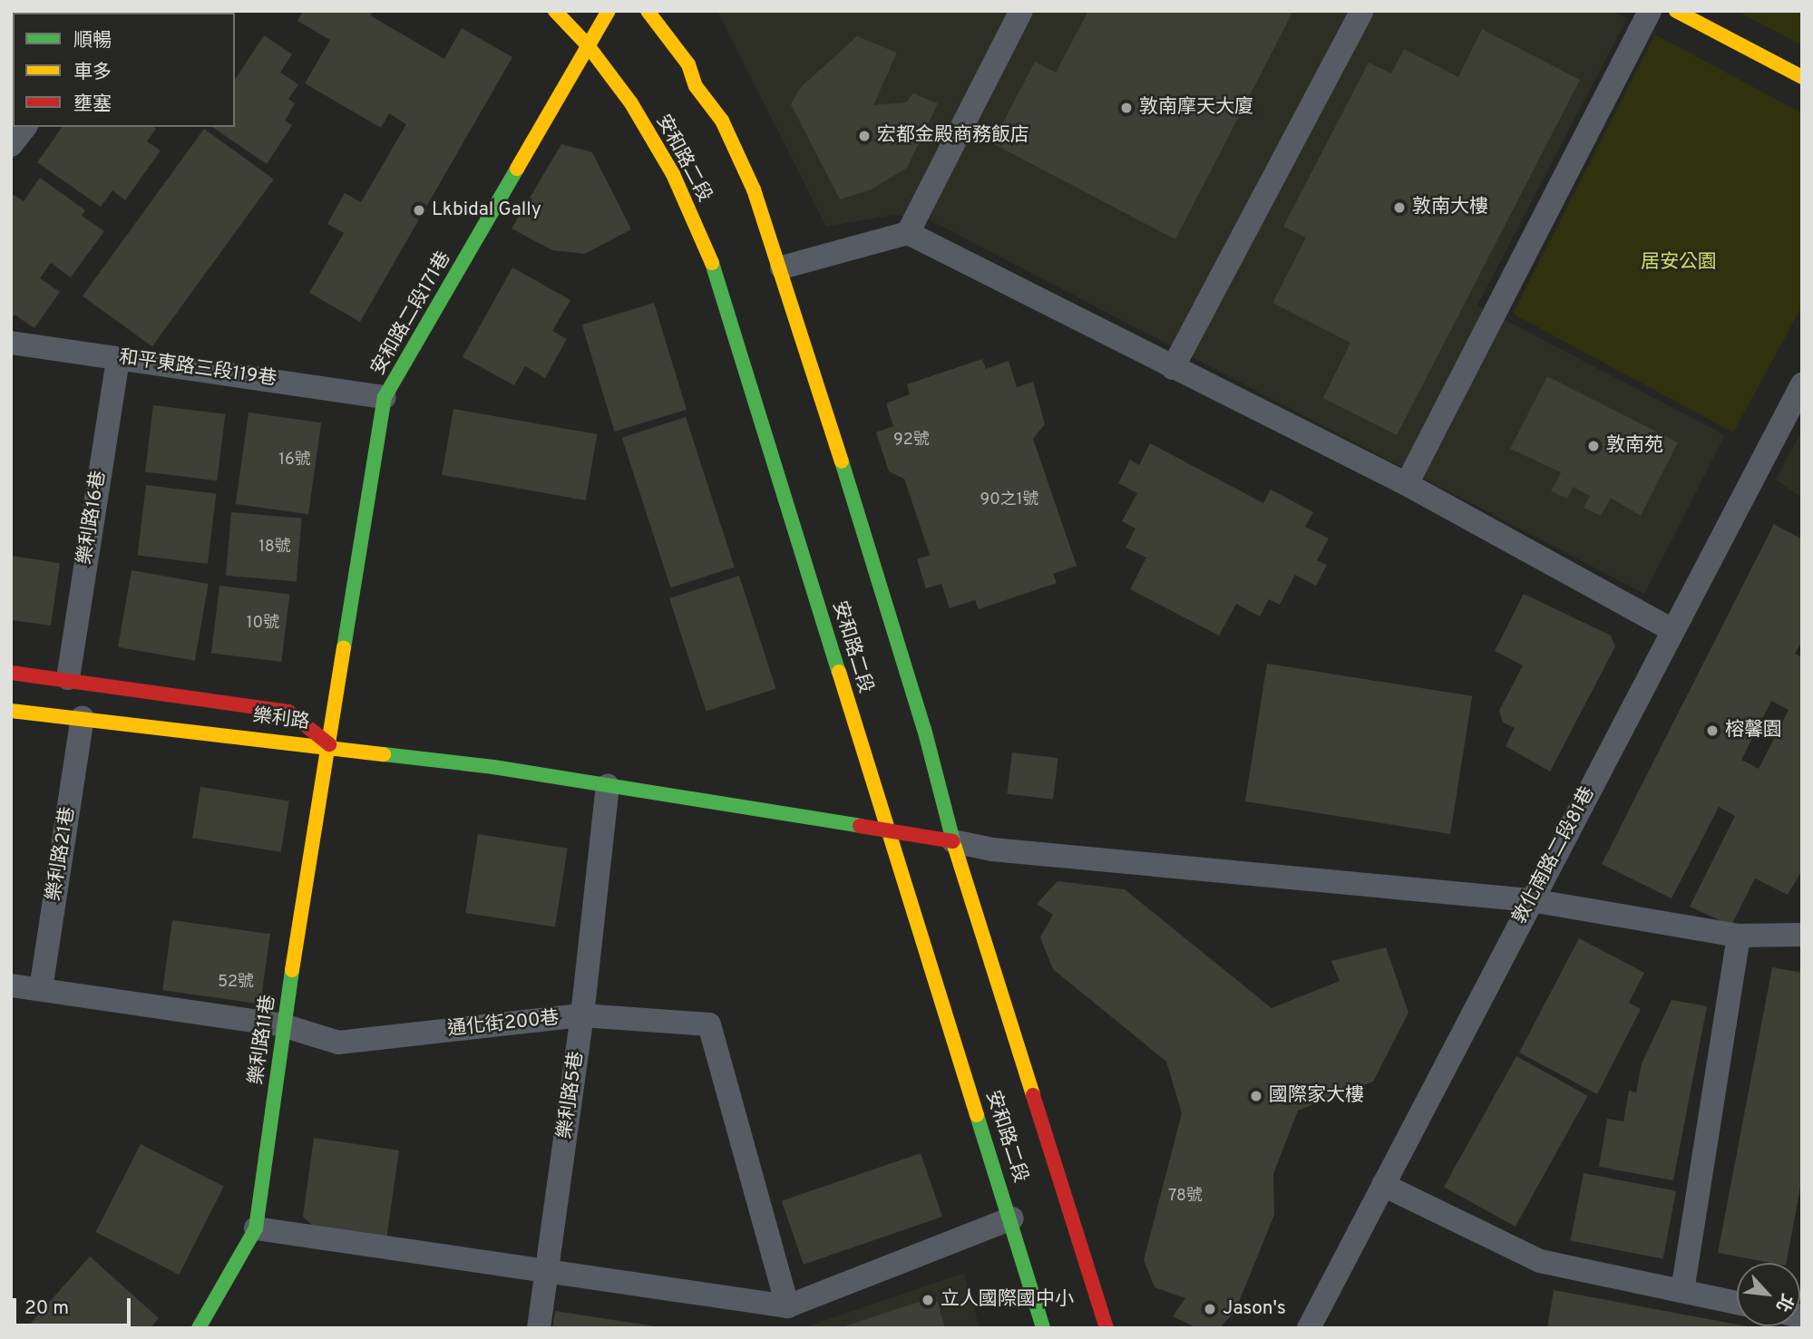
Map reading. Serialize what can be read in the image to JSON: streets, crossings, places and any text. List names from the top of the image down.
{
  "streets": {
    "street": [
      "安和路二段",
      "安和路二段171巷",
      "樂利路",
      "樂利路11巷"
    ],
    "lane": [
      "和平東路三段119巷",
      "樂利路16巷",
      "樂利路21巷",
      "敦化南路二段81巷",
      "通化街200巷",
      "樂利路5巷"
    ]
  },
  "crossings": [
    ["安和路二段", "安和路二段171巷"],
    ["安和路二段171巷", "和平東路三段119巷"],
    ["安和路二段171巷", "樂利路"],
    ["安和路二段171巷", "樂利路11巷"],
    ["和平東路三段119巷", "樂利路16巷"],
    ["樂利路16巷", "樂利路"],
    ["樂利路", "樂利路21巷"],
    ["樂利路", "樂利路11巷"],
    ["樂利路21巷", "通化街200巷"],
    ["通化街200巷", "樂利路11巷"],
    ["通化街200巷", "樂利路5巷"]
  ],
  "parks": ["居安公園"],
  "places": [
    "敦南摩天大廈",
    "宏都金殿商務飯店",
    "敦南大樓",
    "Lkbidal Gally",
    "敦南苑",
    "榕馨園",
    "國際家大樓",
    "立人國際國中小",
    "Jason's"
  ],
  "house_numbers": [
    "92號",
    "16號",
    "90之1號",
    "18號",
    "10號",
    "52號",
    "78號"
  ],
  "legend": ["順暢", "車多", "壅塞"],
  "scale_bar": "20 m",
  "north": "bottom right"
}
